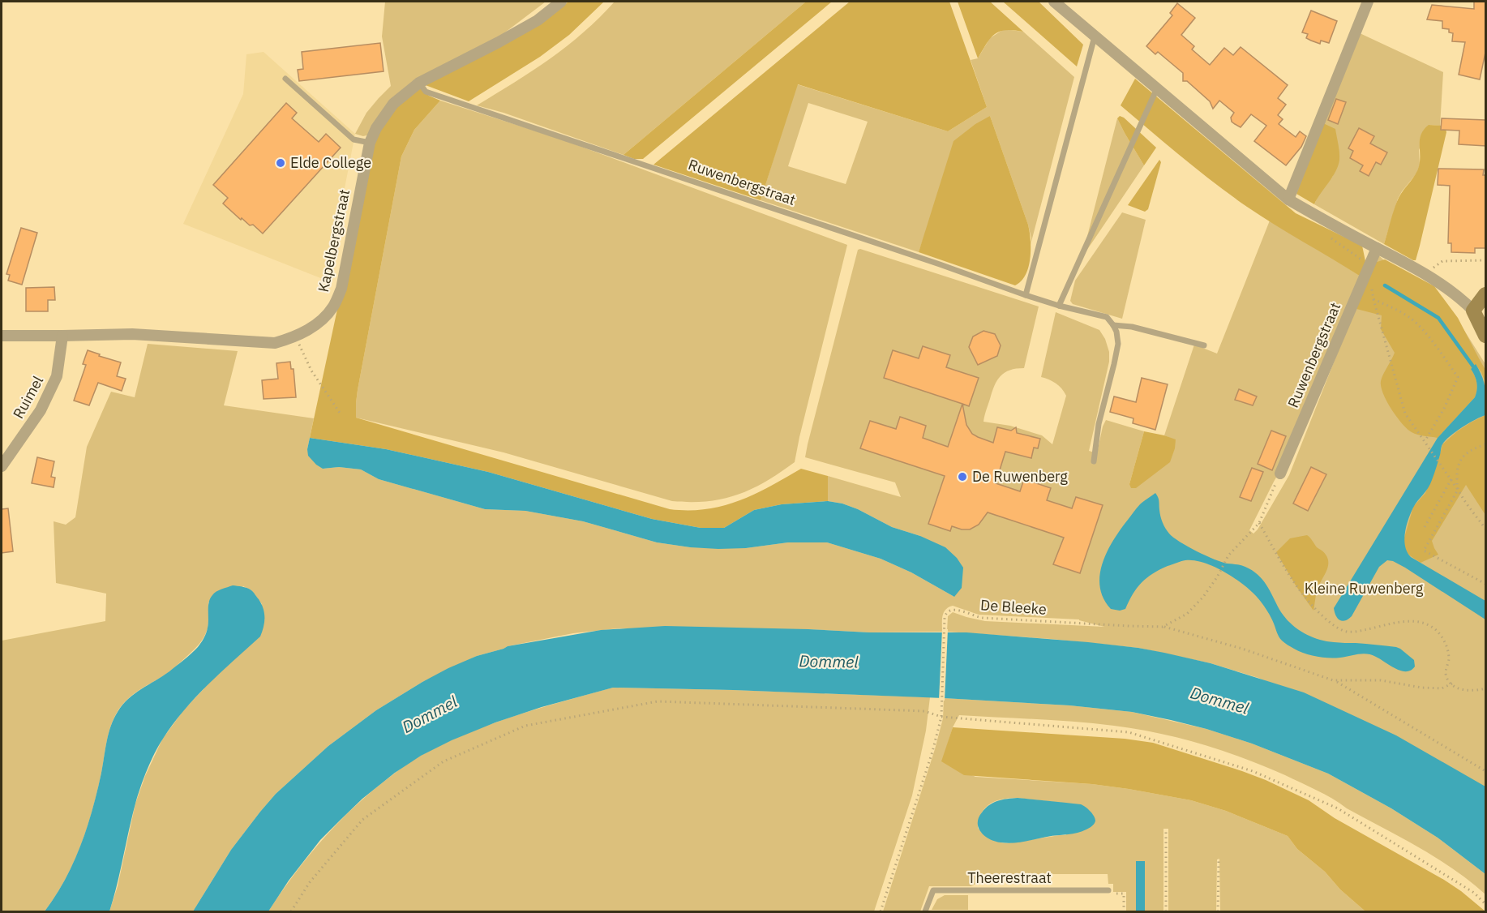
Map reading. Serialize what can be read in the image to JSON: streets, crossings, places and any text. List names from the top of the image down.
{
  "streets": {
    "street": ["Ruwenbergstraat", "Kapelbergstraat", "Ruimel"],
    "lane": ["Theerestraat"],
    "path": ["De Bleeke"]
  },
  "crossings": [
    ["Ruwenbergstraat", "Kapelbergstraat"],
    ["Ruwenbergstraat", "De Bleeke"],
    ["Kapelbergstraat", "Ruimel"]
  ],
  "water": ["Dommel"],
  "parks": ["Kleine Ruwenberg"],
  "places": ["Elde College", "De Ruwenberg"]
}
